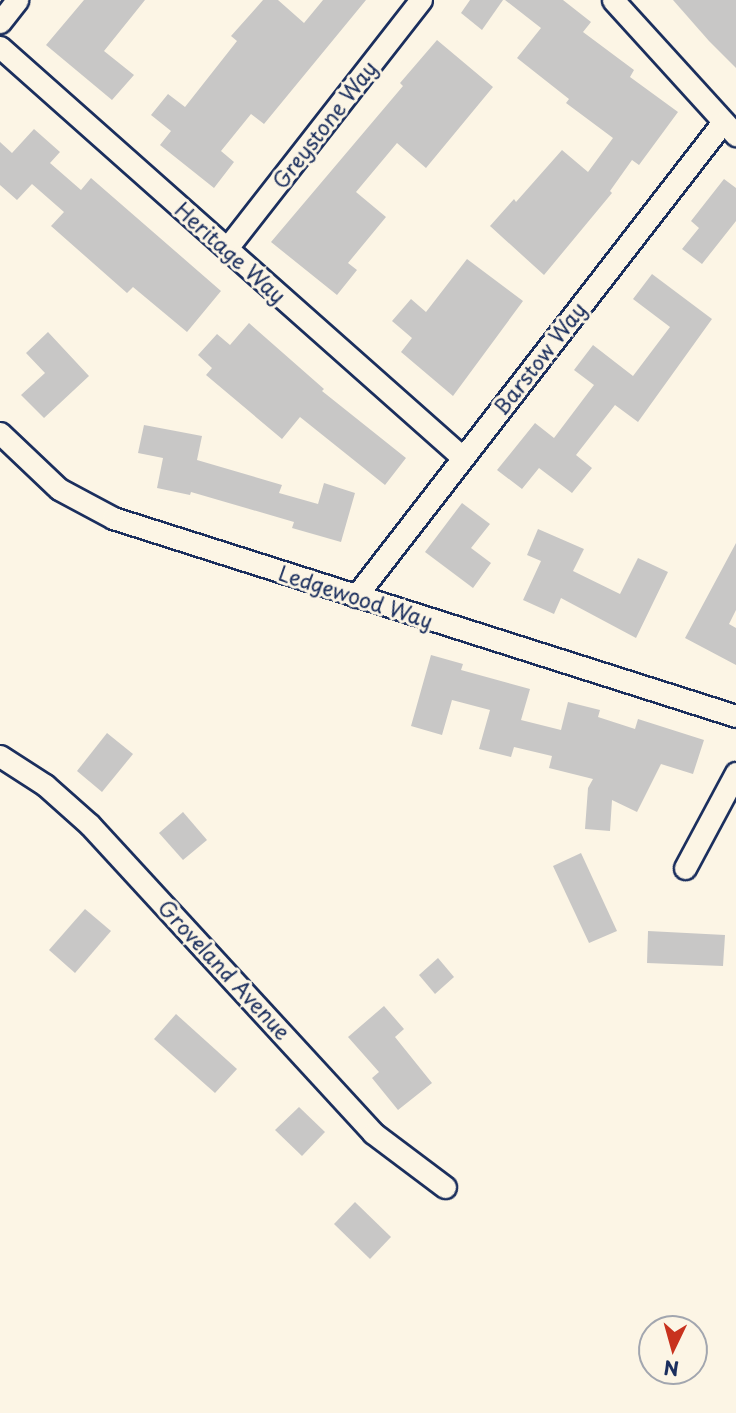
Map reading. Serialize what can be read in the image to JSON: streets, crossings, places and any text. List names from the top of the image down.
{
  "streets": {
    "street": [
      "Greystone Way",
      "Heritage Way",
      "Barstow Way",
      "Ledgewood Way",
      "Groveland Avenue"
    ]
  },
  "crossings": [
    ["Greystone Way", "Heritage Way"],
    ["Heritage Way", "Barstow Way"],
    ["Barstow Way", "Ledgewood Way"]
  ],
  "north": "bottom"
}
